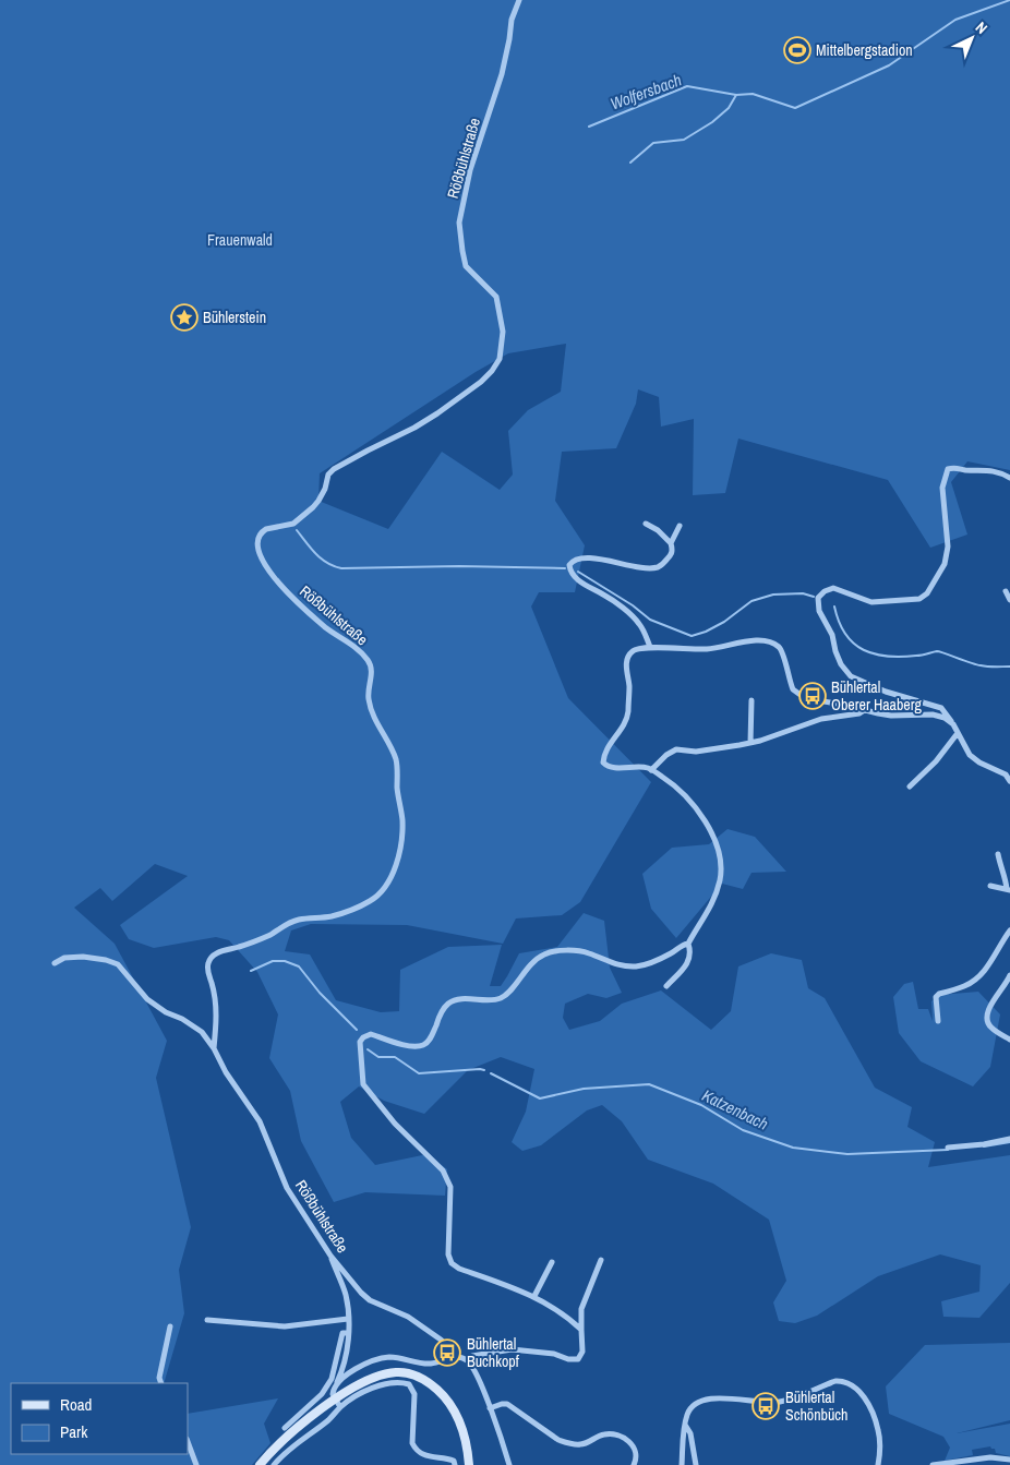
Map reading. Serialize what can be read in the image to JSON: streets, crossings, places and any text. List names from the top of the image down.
{
  "streets": {
    "street": ["Rößbühlstraße"]
  },
  "water": ["Wolfersbach", "Katzenbach"],
  "parks": ["Frauenwald"],
  "places": {
    "sports": ["Mittelbergstadion"],
    "place": ["Bühlerstein"],
    "bus stop": ["Bühlertal Oberer Haaberg", "Bühlertal Buchkopf", "Bühlertal Schönbüch"]
  },
  "legend": ["Road", "Park"],
  "north": "top right"
}
